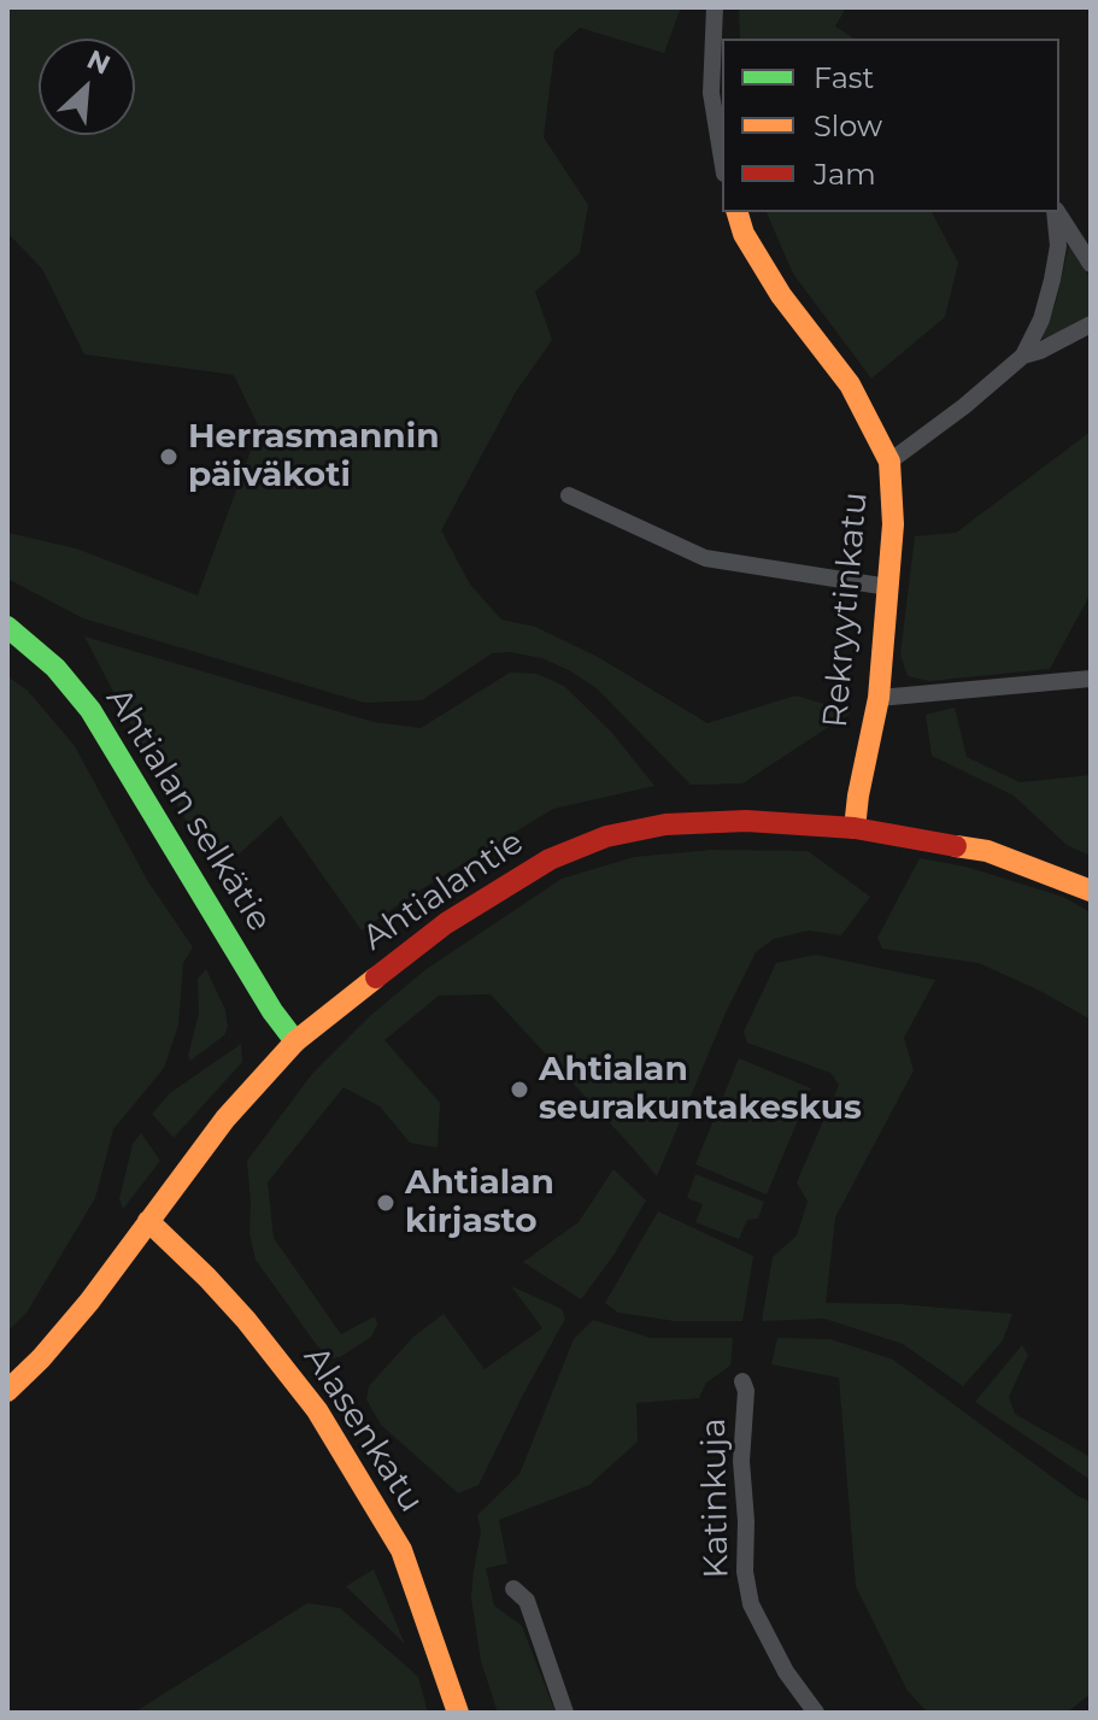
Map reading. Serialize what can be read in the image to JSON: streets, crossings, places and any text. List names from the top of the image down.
{
  "streets": {
    "street": [
      "Rekryytinkatu",
      "Ahtialan selkätie",
      "Ahtialantie",
      "Alasenkatu",
      "Katinkuja"
    ]
  },
  "crossings": [
    ["Rekryytinkatu", "Ahtialantie"],
    ["Ahtialan selkätie", "Ahtialantie"],
    ["Ahtialantie", "Alasenkatu"]
  ],
  "places": ["Herrasmannin päiväkoti", "Ahtialan seurakuntakeskus", "Ahtialan kirjasto"],
  "legend": ["Fast", "Slow", "Jam"],
  "north": "top right"
}
